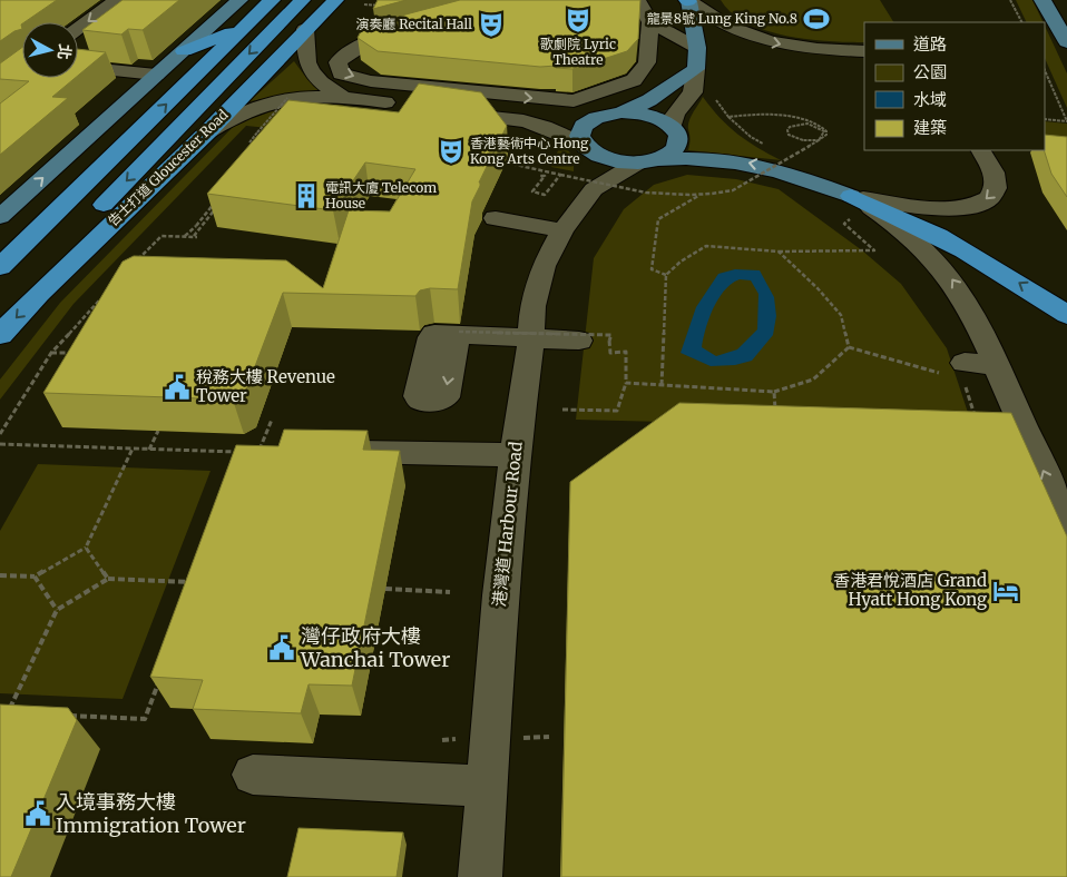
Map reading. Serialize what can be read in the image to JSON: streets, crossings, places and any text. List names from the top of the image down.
{
  "streets": {
    "highway": ["告士打道 Gloucester Road"],
    "street": ["港灣道 Harbour Road"]
  },
  "places": {
    "sports": ["龍景8號 Lung King No.8"],
    "theatre": ["歌劇院 Lyric Theatre", "演奏廳 Recital Hall", "香港藝術中心 Hong Kong Arts Centre"],
    "building": ["電訊大廈 Telecom House"],
    "public building": ["稅務大樓 Revenue Tower", "灣仔政府大樓 Wanchai Tower", "入境事務大樓 Immigration Tower"],
    "hotel": ["香港君悅酒店 Grand Hyatt Hong Kong"]
  },
  "legend": [
    "道路",
    "公園",
    "水域",
    "建築"
  ],
  "north": "right"
}
